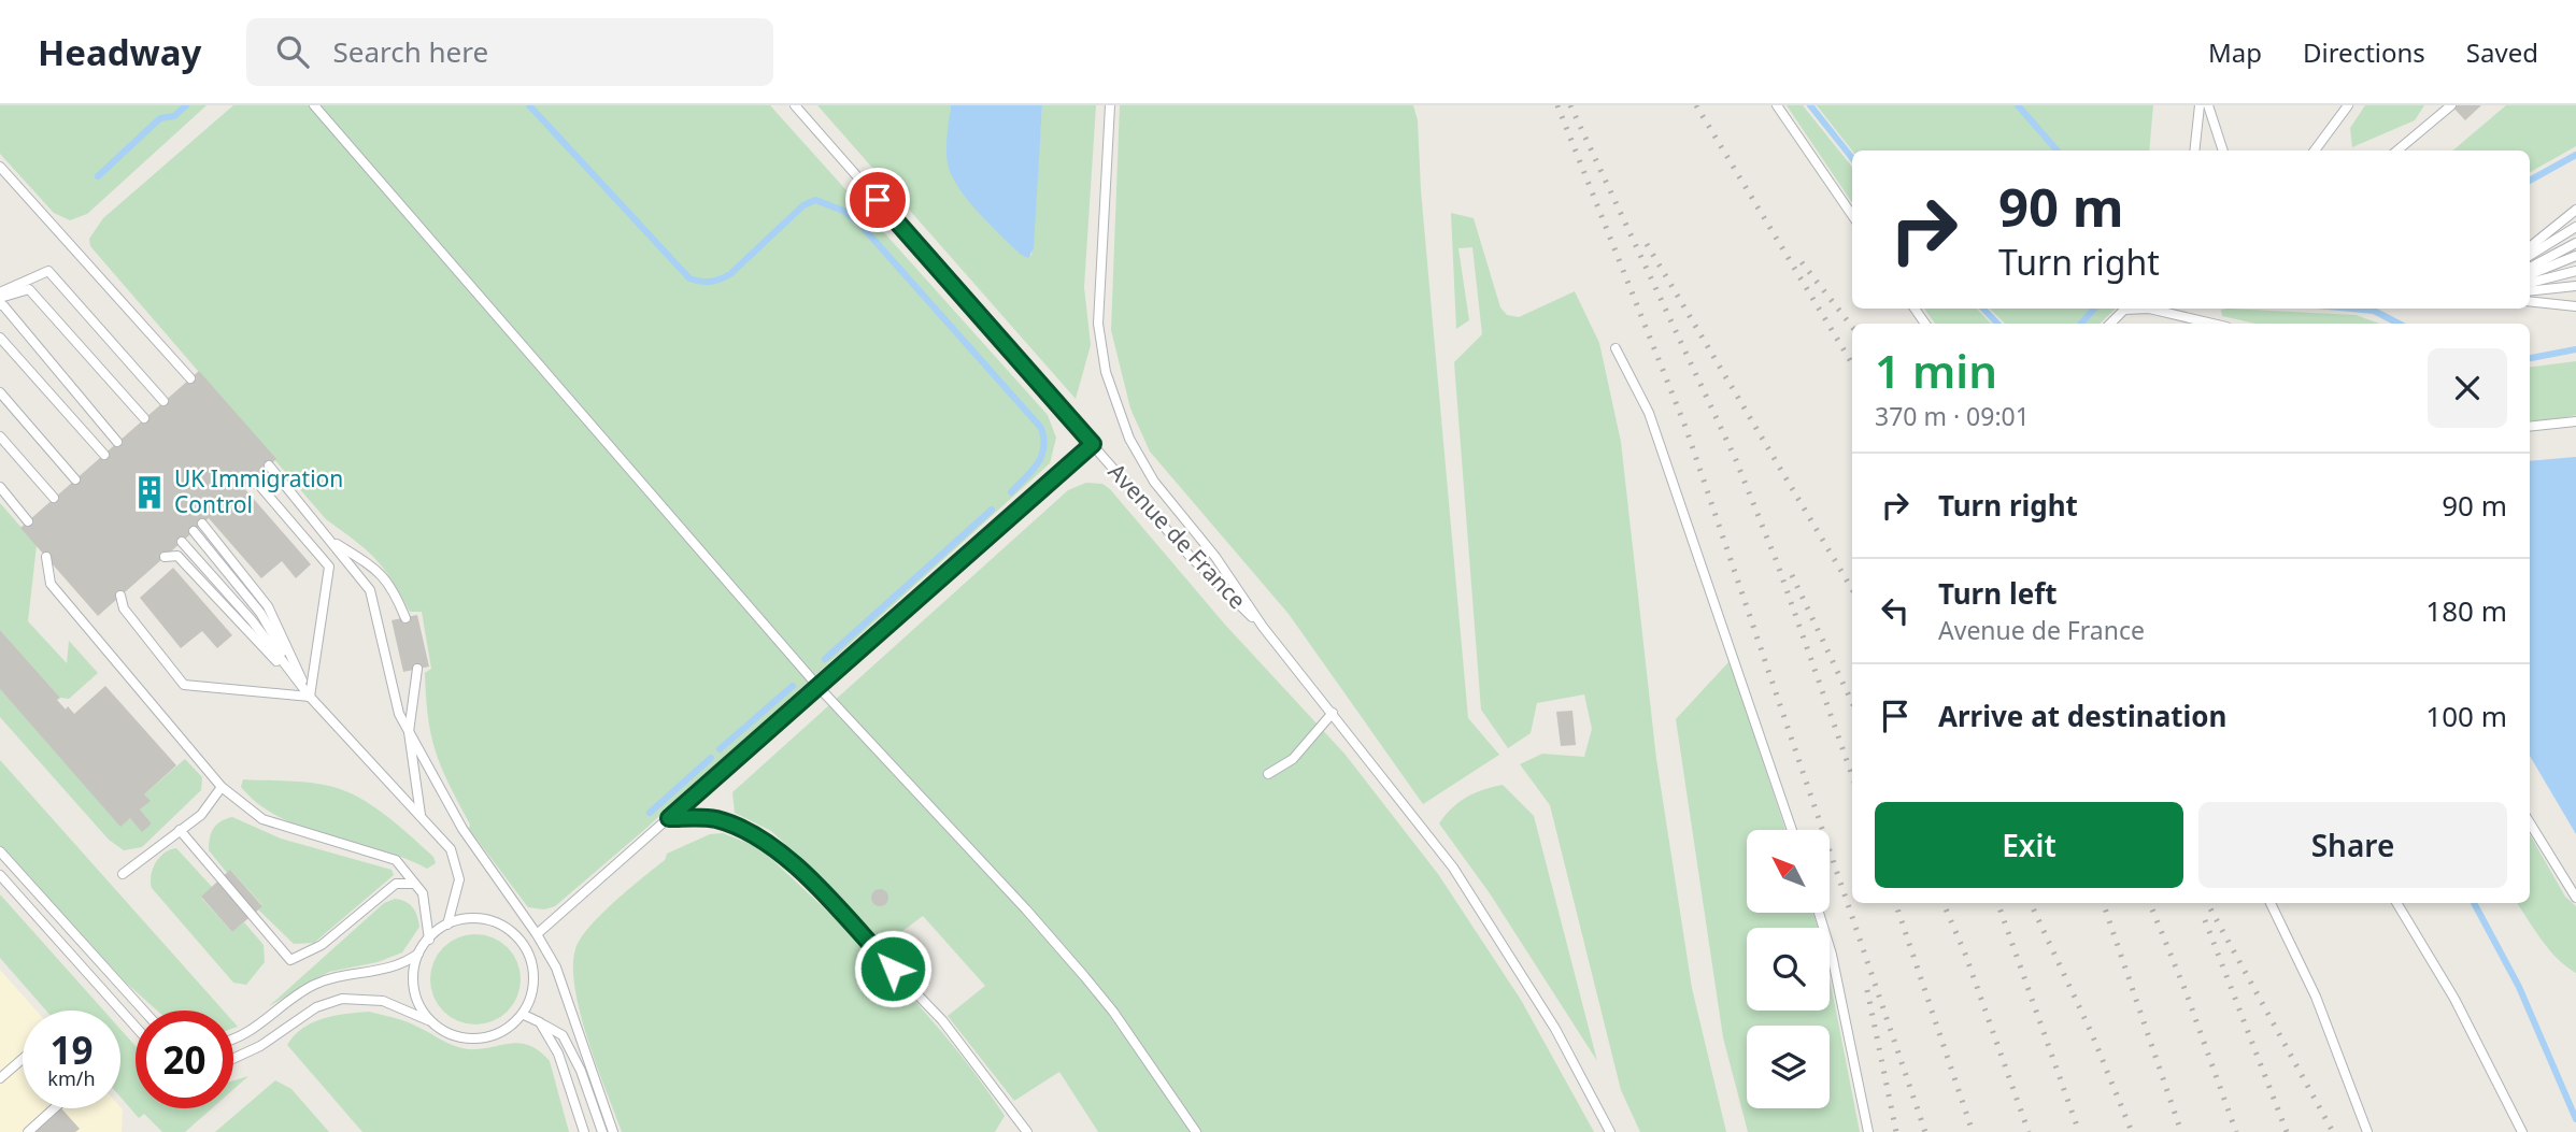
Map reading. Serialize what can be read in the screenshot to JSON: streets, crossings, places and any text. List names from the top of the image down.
{
  "streets": {
    "lane": ["Avenue de France"]
  },
  "places": {
    "building": ["UK Immigration Control"]
  },
  "north": "top left",
  "page": {
    "header": "Headway",
    "search": "Search here",
    "nav": ["Map", "Directions", "Saved"],
    "turn": ["90 m", "Turn right"],
    "heading": ["1 min", "370 m · 09:01"],
    "list": [
      {
        "name": "Turn right",
        "value": "90 m"
      },
      {
        "name": "Turn left",
        "note": "Avenue de France",
        "value": "180 m"
      },
      {
        "name": "Arrive at destination",
        "value": "100 m"
      }
    ],
    "buttons": ["Exit", "Share"],
    "speed": "19 km/h",
    "limit": "20"
  }
}
